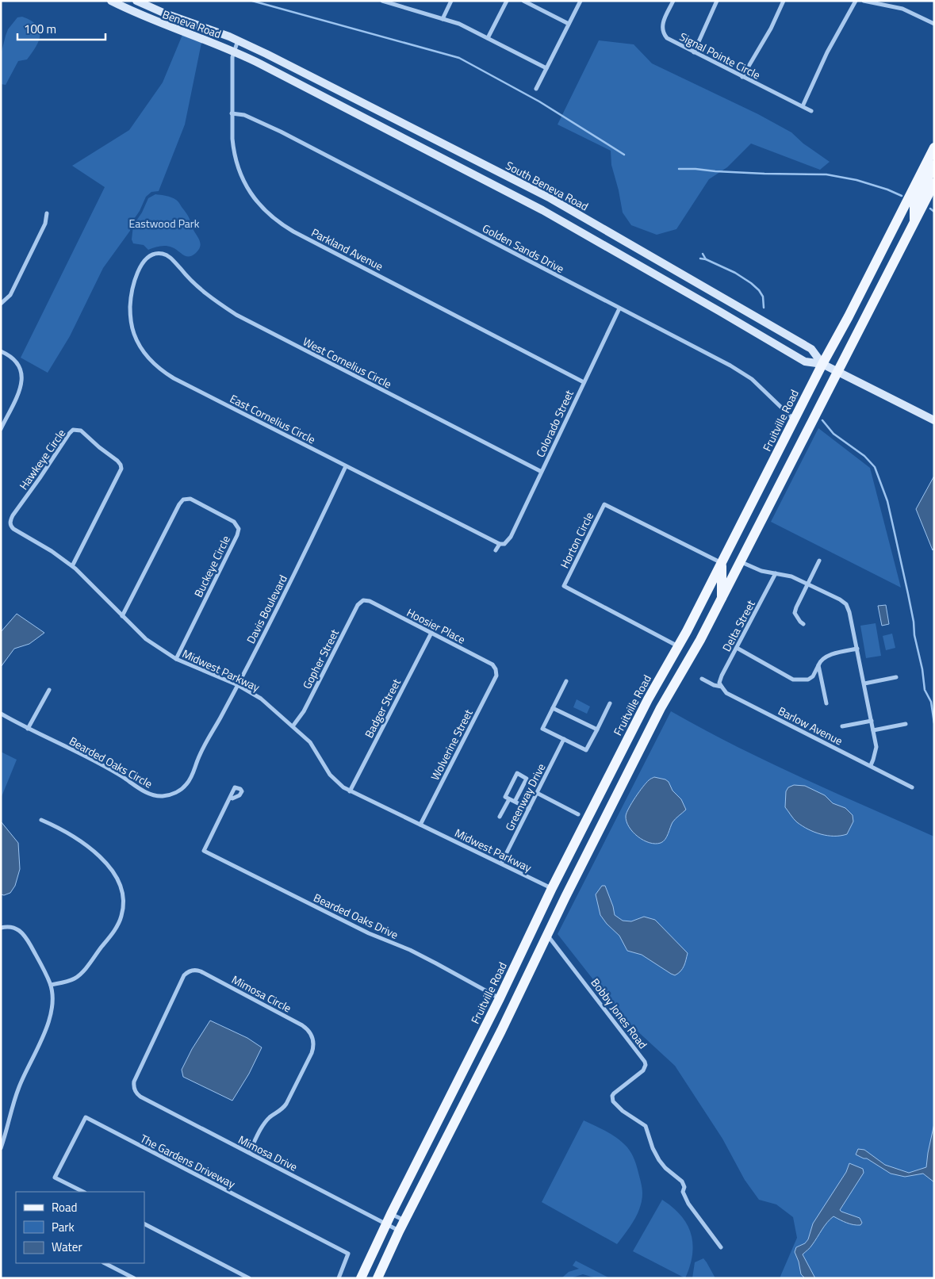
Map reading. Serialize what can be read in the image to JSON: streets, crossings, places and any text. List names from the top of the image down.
{
  "streets": {
    "main road": ["Beneva Road", "South Beneva Road", "Fruitville Road"],
    "street": [
      "Signal Pointe Circle",
      "Golden Sands Drive",
      "Parkland Avenue",
      "West Cornelius Circle",
      "East Cornelius Circle",
      "Colorado Street",
      "Hawkeye Circle",
      "Horton Circle",
      "Buckeye Circle",
      "Davis Boulevard",
      "Hoosier Place",
      "Delta Street",
      "Gopher Street",
      "Midwest Parkway",
      "Badger Street",
      "Barlow Avenue",
      "Wolverine Street",
      "Bearded Oaks Circle",
      "Greenway Drive",
      "Bearded Oaks Drive",
      "Mimosa Circle",
      "Bobby Jones Road",
      "Mimosa Drive",
      "The Gardens Driveway"
    ]
  },
  "crossings": [
    ["Beneva Road", "South Beneva Road"],
    ["Beneva Road", "Parkland Avenue"],
    ["South Beneva Road", "Fruitville Road"],
    ["Golden Sands Drive", "Parkland Avenue"],
    ["Golden Sands Drive", "Fruitville Road"],
    ["Golden Sands Drive", "Colorado Street"],
    ["Parkland Avenue", "Colorado Street"],
    ["West Cornelius Circle", "East Cornelius Circle"],
    ["West Cornelius Circle", "Colorado Street"],
    ["East Cornelius Circle", "Colorado Street"],
    ["East Cornelius Circle", "Davis Boulevard"],
    ["Fruitville Road", "Horton Circle"],
    ["Fruitville Road", "Midwest Parkway"],
    ["Fruitville Road", "Bearded Oaks Drive"],
    ["Fruitville Road", "Mimosa Drive"],
    ["Hawkeye Circle", "Midwest Parkway"],
    ["Buckeye Circle", "Midwest Parkway"],
    ["Davis Boulevard", "Midwest Parkway"],
    ["Davis Boulevard", "Bearded Oaks Circle"],
    ["Hoosier Place", "Gopher Street"],
    ["Hoosier Place", "Badger Street"],
    ["Hoosier Place", "Wolverine Street"],
    ["Delta Street", "Barlow Avenue"],
    ["Gopher Street", "Midwest Parkway"],
    ["Midwest Parkway", "Badger Street"],
    ["Midwest Parkway", "Wolverine Street"],
    ["Midwest Parkway", "Greenway Drive"],
    ["Mimosa Circle", "Mimosa Drive"]
  ],
  "parks": ["Eastwood Park"],
  "legend": ["Road", "Park", "Water"],
  "scale_bar": "100 m"
}
